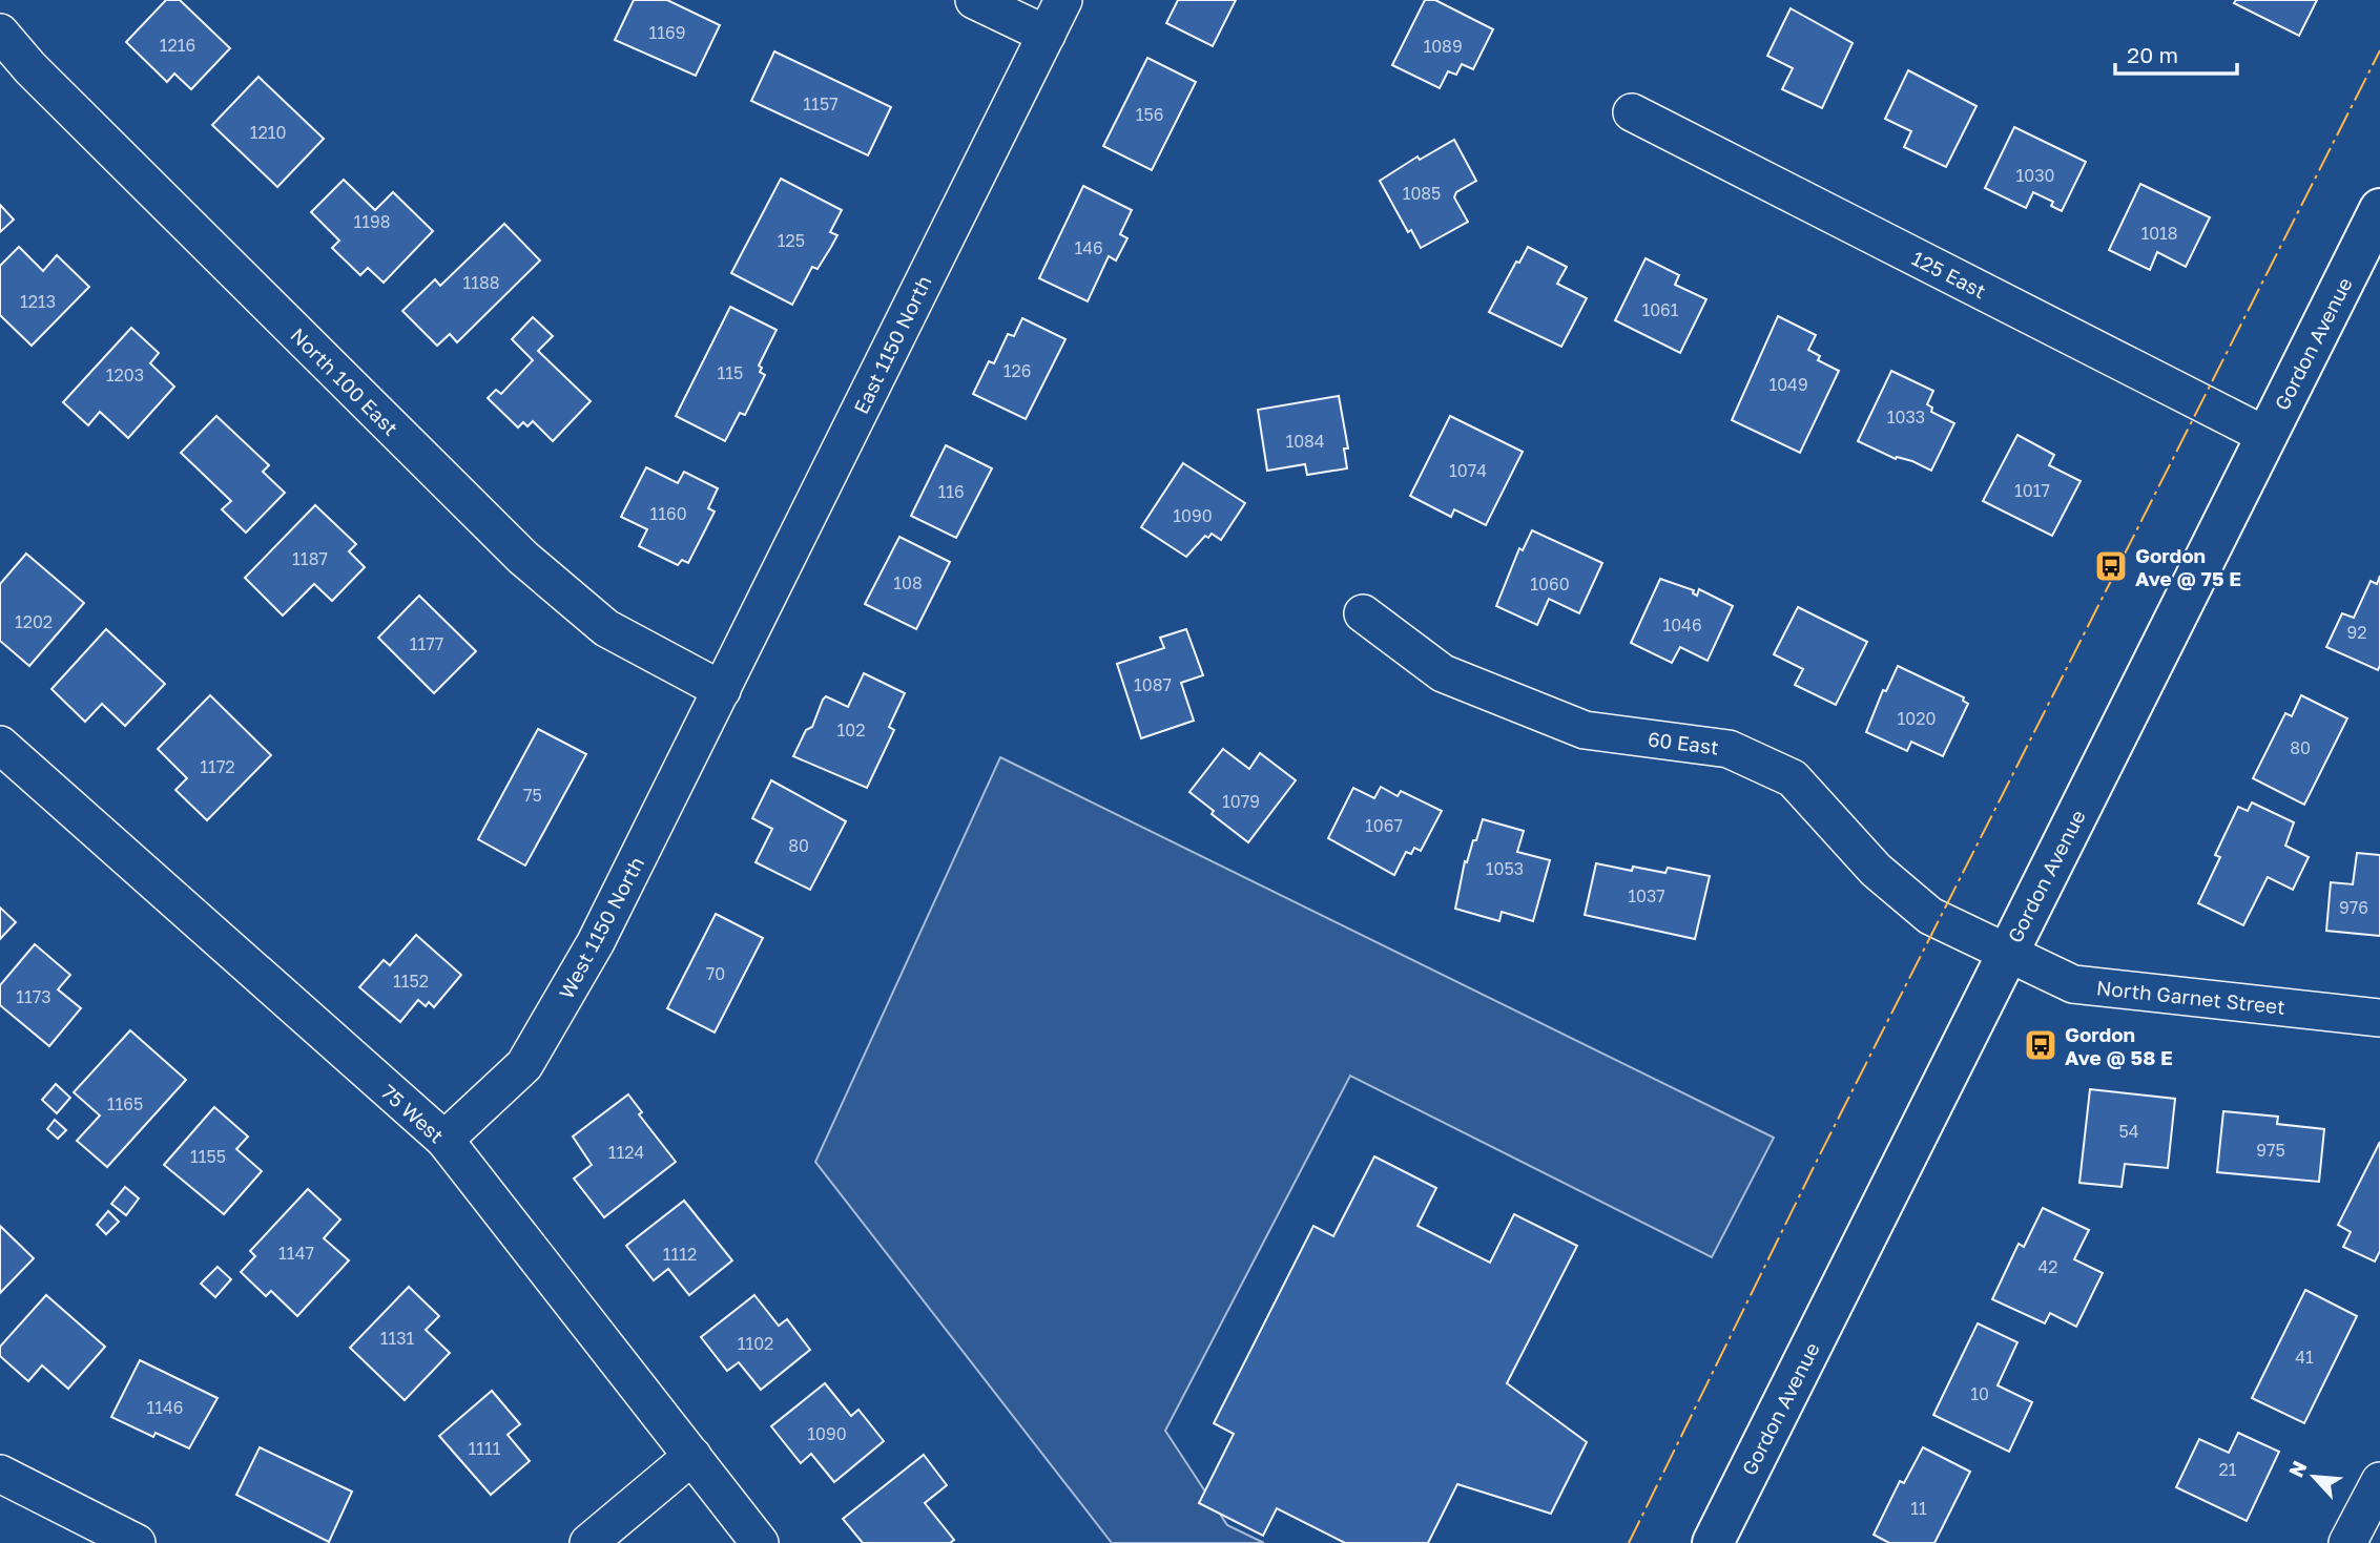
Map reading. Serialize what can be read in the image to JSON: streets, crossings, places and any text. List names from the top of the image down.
{
  "streets": {
    "main road": ["Gordon Avenue"],
    "street": [
      "125 East",
      "East 1150 North",
      "North 100 East",
      "60 East",
      "West 1150 North",
      "North Garnet Street",
      "75 West"
    ]
  },
  "crossings": [
    ["125 East", "Gordon Avenue"],
    ["Gordon Avenue", "60 East"],
    ["Gordon Avenue", "North Garnet Street"],
    ["East 1150 North", "North 100 East"],
    ["East 1150 North", "West 1150 North"],
    ["North 100 East", "West 1150 North"],
    ["60 East", "North Garnet Street"],
    ["West 1150 North", "75 West"]
  ],
  "places": {
    "bus stop": ["Gordon Ave @ 75 E", "Gordon Ave @ 58 E"]
  },
  "house_numbers": [
    "1169",
    "1216",
    "1089",
    "1157",
    "156",
    "1210",
    "1030",
    "1085",
    "1198",
    "1018",
    "125",
    "146",
    "1188",
    "1213",
    "1061",
    "126",
    "115",
    "1203",
    "1049",
    "1033",
    "1084",
    "1074",
    "1017",
    "116",
    "1160",
    "1090",
    "1187",
    "108",
    "1060",
    "1202",
    "1046",
    "92",
    "1177",
    "1087",
    "1020",
    "102",
    "80",
    "1172",
    "75",
    "1079",
    "1067",
    "80",
    "1053",
    "1037",
    "976",
    "70",
    "1152",
    "1173",
    "1165",
    "54",
    "975",
    "1124",
    "1155",
    "1147",
    "1112",
    "42",
    "1131",
    "1102",
    "41",
    "10",
    "1146",
    "1090",
    "1111",
    "21",
    "11"
  ],
  "scale_bar": "20 m",
  "north": "top left"
}
